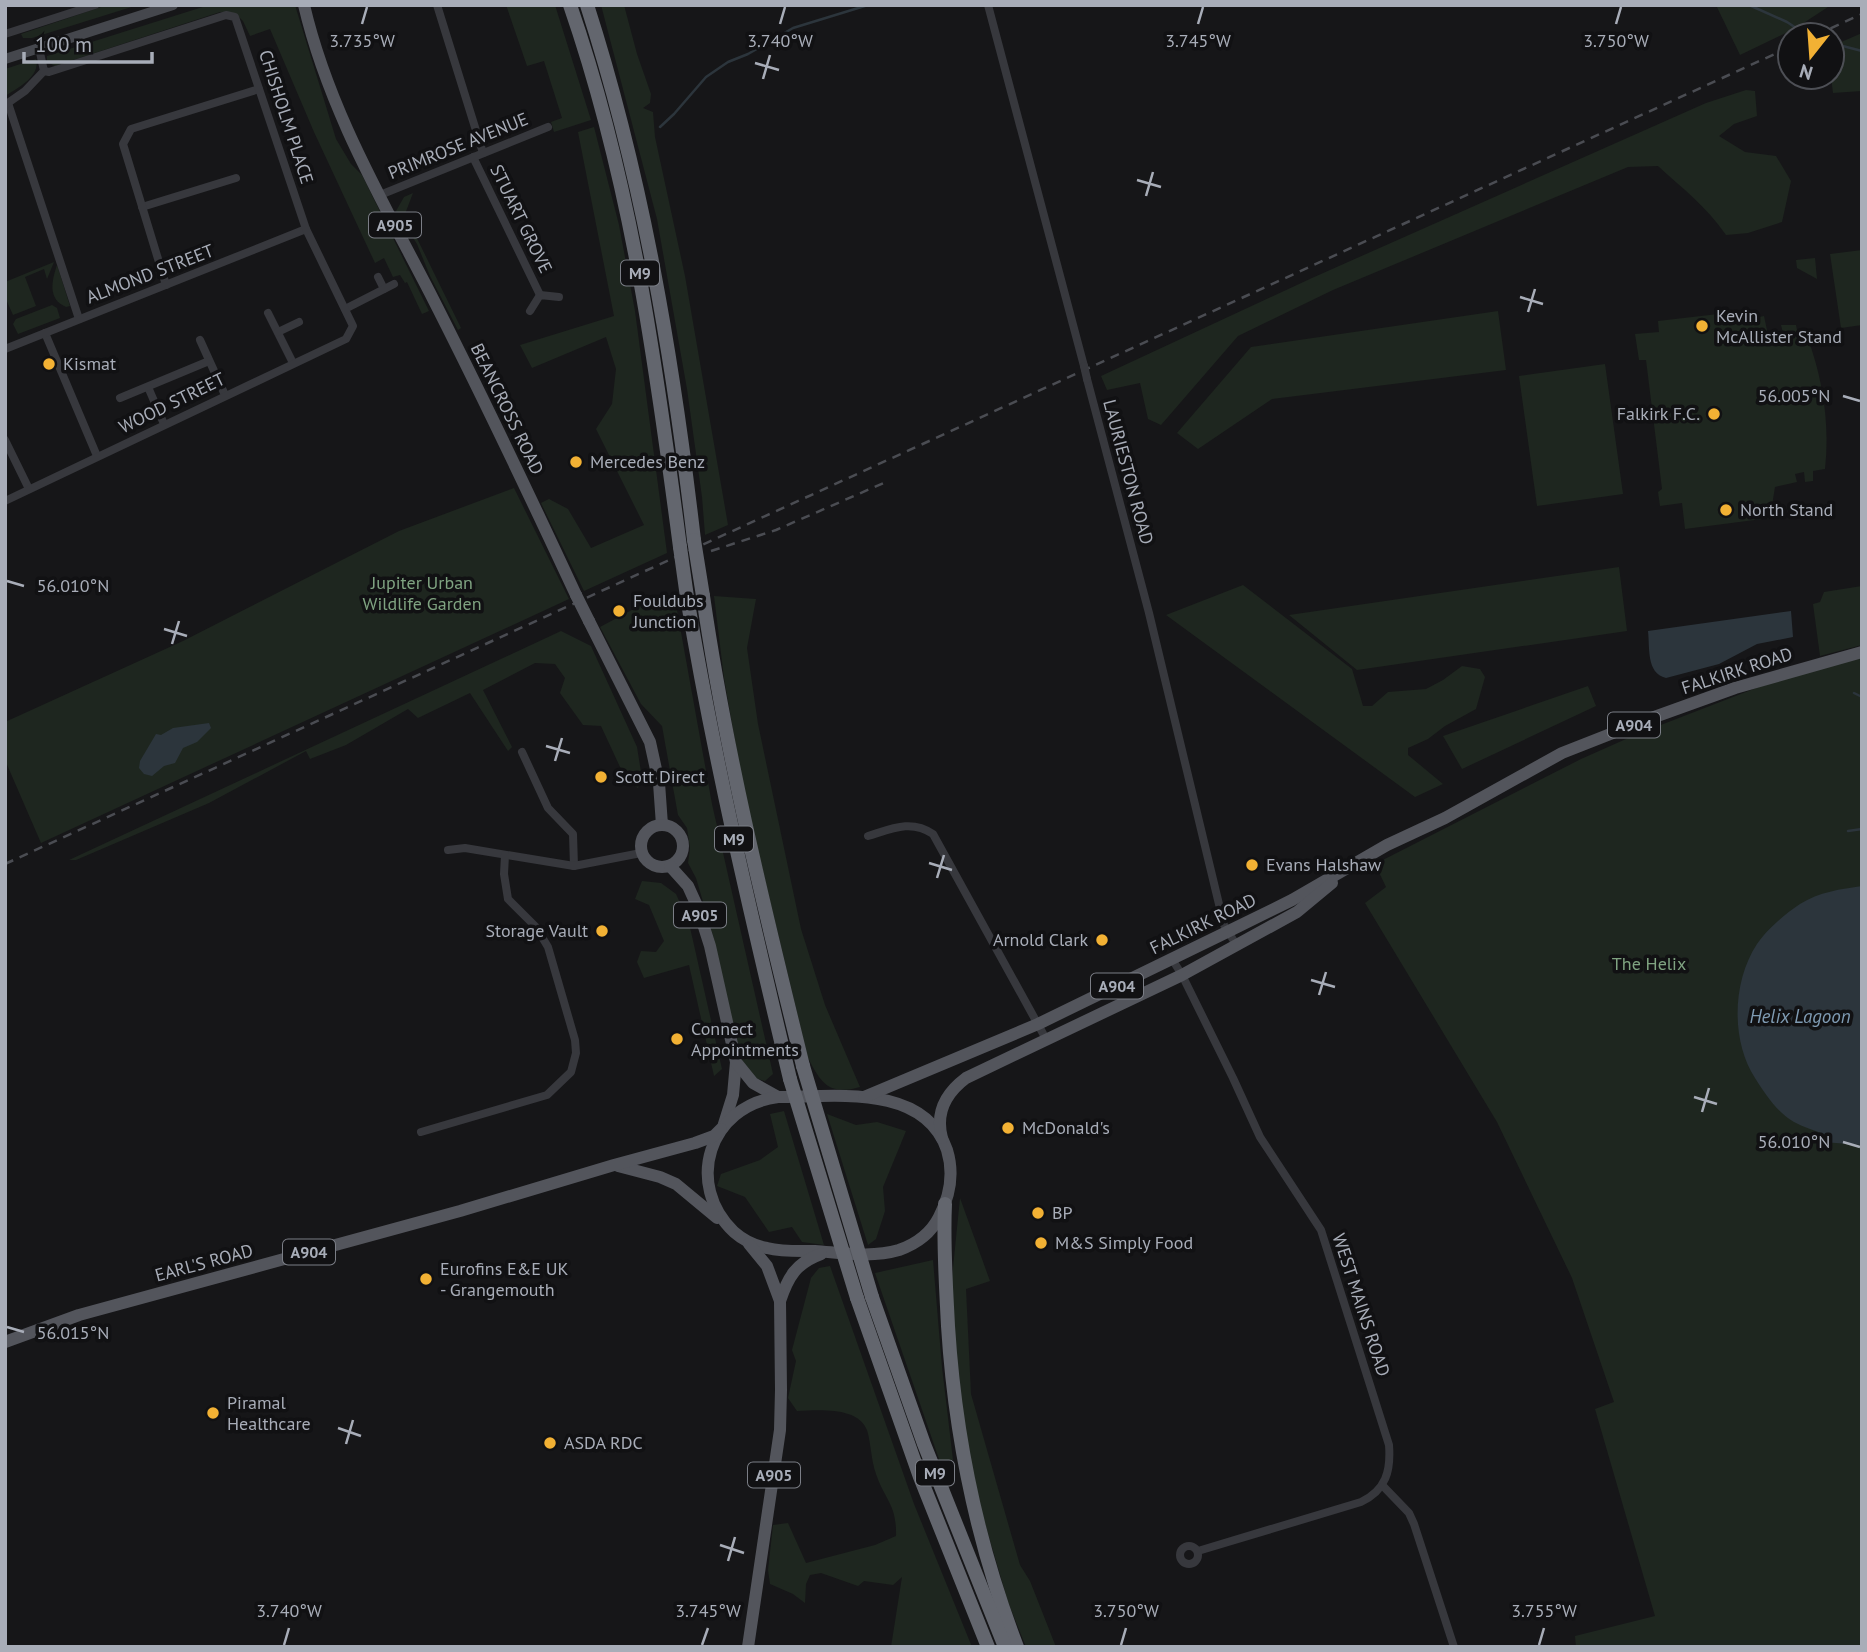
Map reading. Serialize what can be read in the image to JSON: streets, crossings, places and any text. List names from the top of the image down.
{
  "streets": {
    "highway": ["M9"],
    "main road": [
      "A905",
      "BEANCROSS ROAD",
      "FALKIRK ROAD",
      "A904",
      "EARL'S ROAD"
    ],
    "street": [
      "CHISHOLM PLACE",
      "PRIMROSE AVENUE",
      "STUART GROVE",
      "ALMOND STREET",
      "WOOD STREET",
      "LAURIESTON ROAD",
      "WEST MAINS ROAD"
    ]
  },
  "crossings": [
    ["CHISHOLM PLACE", "ALMOND STREET"],
    ["CHISHOLM PLACE", "WOOD STREET"],
    ["PRIMROSE AVENUE", "STUART GROVE"],
    ["PRIMROSE AVENUE", "BEANCROSS ROAD"],
    ["A905", "BEANCROSS ROAD"],
    ["A905", "FALKIRK ROAD"],
    ["A905", "EARL'S ROAD"],
    ["LAURIESTON ROAD", "FALKIRK ROAD"],
    ["FALKIRK ROAD", "EARL'S ROAD"],
    ["FALKIRK ROAD", "WEST MAINS ROAD"]
  ],
  "water": ["Helix Lagoon"],
  "parks": ["Jupiter Urban Wildlife Garden", "The Helix"],
  "places": [
    "Kevin McAllister Stand",
    "Kismat",
    "Falkirk F.C.",
    "Mercedes Benz",
    "North Stand",
    "Fouldubs Junction",
    "Scott Direct",
    "Evans Halshaw",
    "Storage Vault",
    "Arnold Clark",
    "Connect Appointments",
    "McDonald's",
    "BP",
    "M&S Simply Food",
    "Eurofins E&E UK - Grangemouth",
    "Piramal Healthcare",
    "ASDA RDC"
  ],
  "scale_bar": "100 m",
  "north": "bottom",
  "coordinates": [
    "3.735°W",
    "3.740°W",
    "3.745°W",
    "3.750°W",
    "56.005°N",
    "56.010°N",
    "56.015°N",
    "3.755°W"
  ]
}
